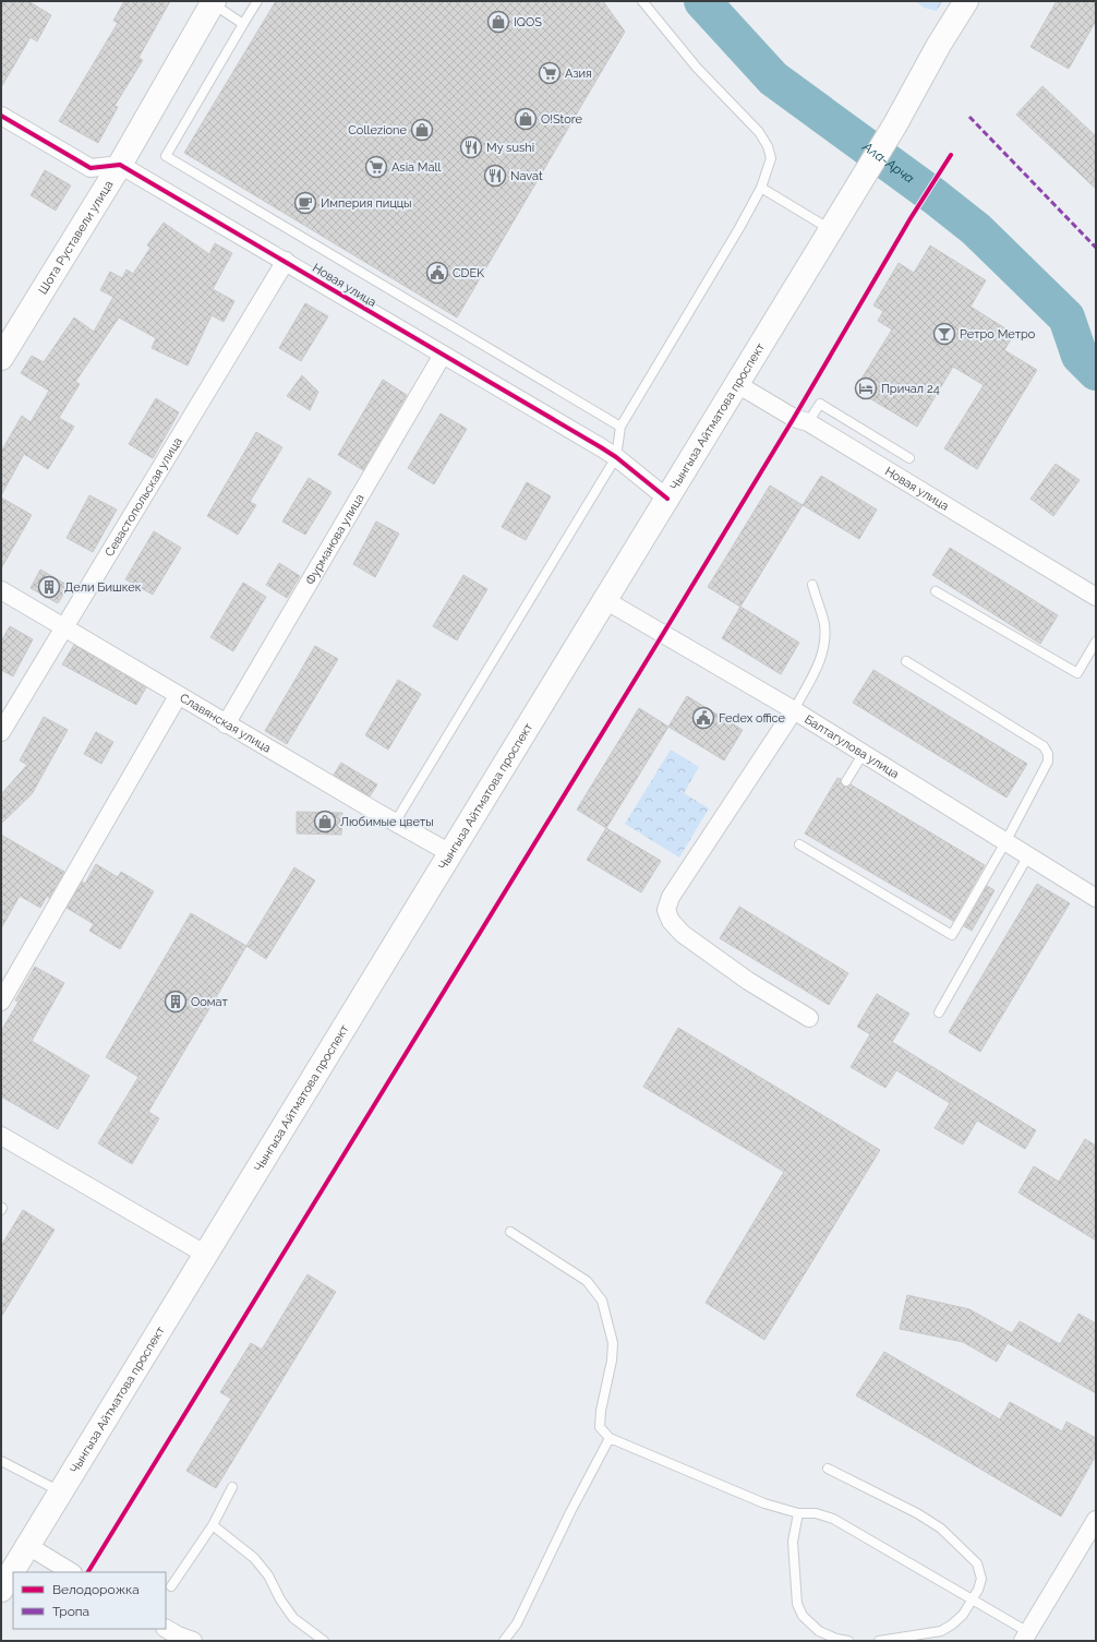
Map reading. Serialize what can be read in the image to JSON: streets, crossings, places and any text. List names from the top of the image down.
{
  "streets": {
    "main road": ["Шота Руставели улица", "Чынгыза Айтматова проспект"],
    "street": [
      "Новая улица",
      "Севастопольская улица",
      "Фурманова улица",
      "Славянская улица",
      "Балтагулова улица"
    ]
  },
  "crossings": [
    ["Шота Руставели улица", "Новая улица"],
    ["Новая улица", "Чынгыза Айтматова проспект"],
    ["Новая улица", "Севастопольская улица"],
    ["Новая улица", "Фурманова улица"],
    ["Чынгыза Айтматова проспект", "Славянская улица"],
    ["Чынгыза Айтматова проспект", "Балтагулова улица"],
    ["Севастопольская улица", "Славянская улица"],
    ["Фурманова улица", "Славянская улица"]
  ],
  "water": ["Ала-Арча"],
  "places": {
    "shop": [
      "IQOS",
      "O!Store",
      "Cоllezione",
      "Любимые цветы"
    ],
    "supermarket": ["Азия", "Asia Mall"],
    "restaurant": ["My sushi", "Navat"],
    "cafe": ["Империя пиццы"],
    "public building": ["CDEK", "Fedex office"],
    "bar": ["Ретро Метро"],
    "hotel": ["Причал 24"],
    "building": ["Дели Бишкек", "Оомат"]
  },
  "legend": ["Велодорожка", "Тропа"]
}
